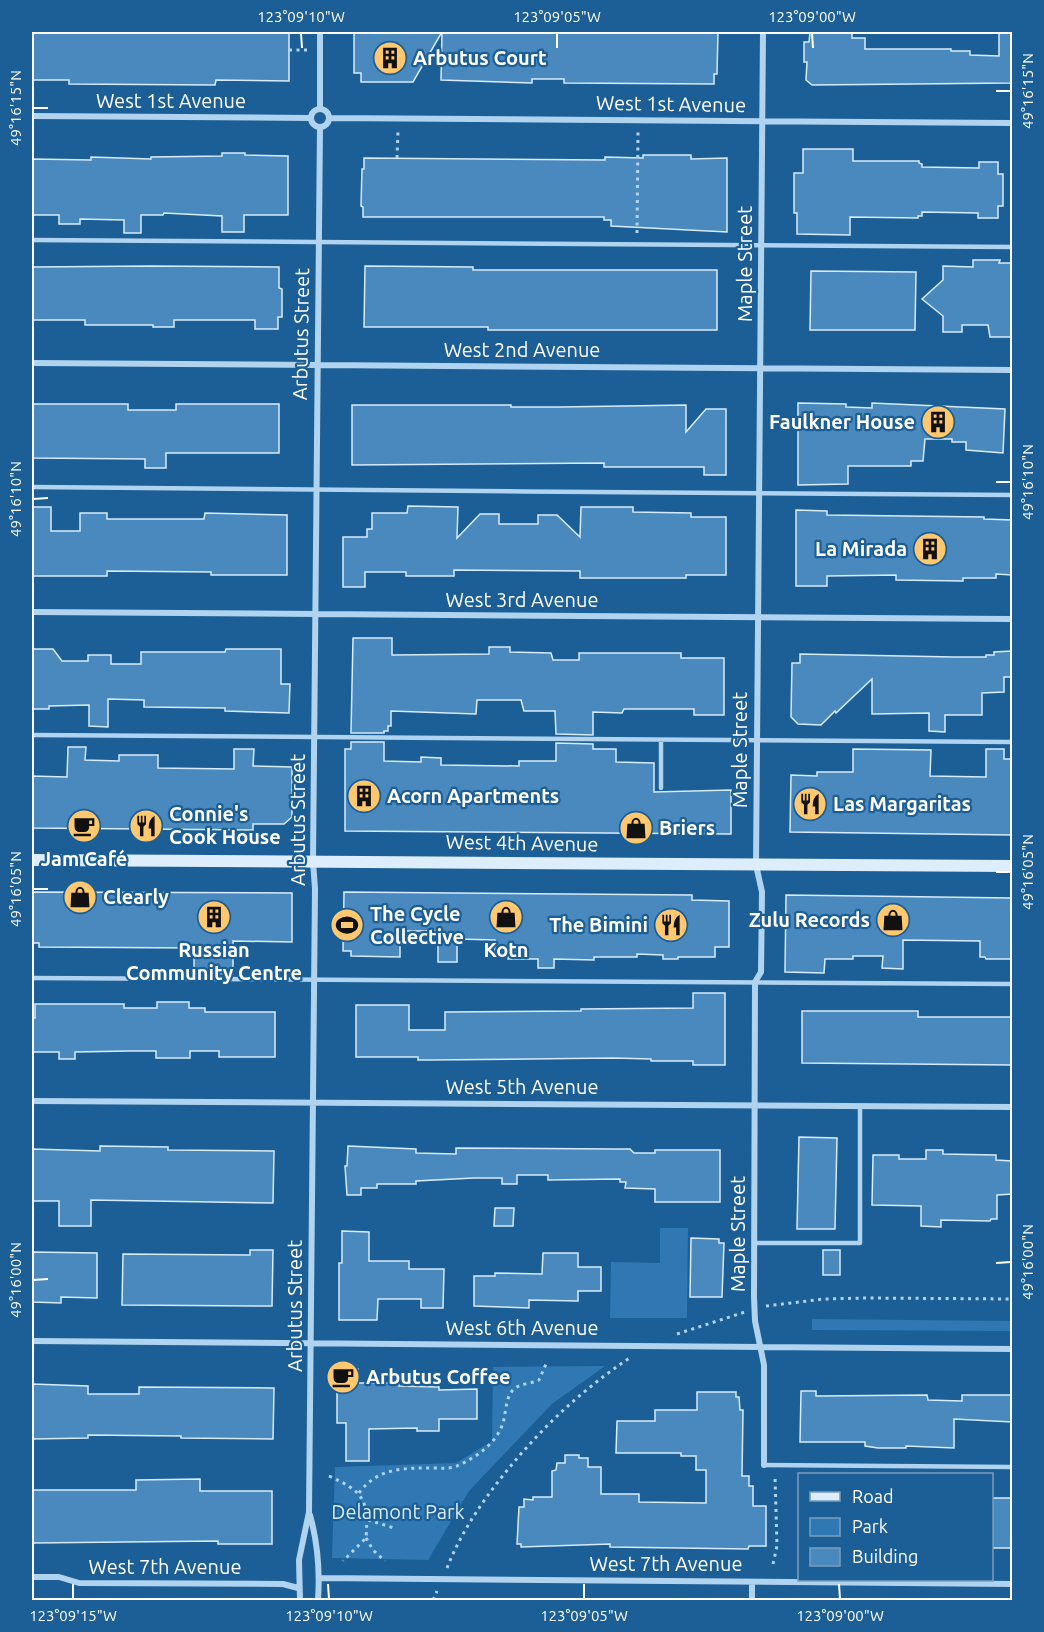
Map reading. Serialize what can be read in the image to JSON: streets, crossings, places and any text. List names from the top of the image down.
{
  "streets": {
    "main road": ["West 4th Avenue"],
    "street": [
      "West 1st Avenue",
      "Maple Street",
      "Arbutus Street",
      "West 2nd Avenue",
      "West 3rd Avenue",
      "West 5th Avenue",
      "West 6th Avenue",
      "West 7th Avenue"
    ]
  },
  "crossings": [
    ["West 1st Avenue", "Maple Street"],
    ["West 1st Avenue", "Arbutus Street"],
    ["Maple Street", "West 2nd Avenue"],
    ["Maple Street", "West 3rd Avenue"],
    ["Maple Street", "West 4th Avenue"],
    ["Maple Street", "West 5th Avenue"],
    ["Maple Street", "West 6th Avenue"],
    ["Arbutus Street", "West 2nd Avenue"],
    ["Arbutus Street", "West 3rd Avenue"],
    ["Arbutus Street", "West 4th Avenue"],
    ["Arbutus Street", "West 5th Avenue"],
    ["Arbutus Street", "West 6th Avenue"],
    ["Arbutus Street", "West 7th Avenue"]
  ],
  "parks": ["Delamont Park"],
  "places": {
    "building": [
      "Arbutus Court",
      "Faulkner House",
      "La Mirada",
      "Acorn Apartments",
      "Russian Community Centre"
    ],
    "restaurant": ["Las Margaritas", "Connie's Cook House", "The Bimini"],
    "cafe": ["Jam Café", "Arbutus Coffee"],
    "shop": [
      "Briers",
      "Clearly",
      "Kotn",
      "Zulu Records"
    ],
    "sports": ["The Cycle Collective"]
  },
  "legend": ["Road", "Park", "Building"],
  "coordinates": [
    "123°09'10\"W",
    "123°09'05\"W",
    "123°09'00\"W",
    "49°16'15\"N",
    "49°16'10\"N",
    "49°16'05\"N",
    "49°16'00\"N",
    "123°09'15\"W"
  ]
}
